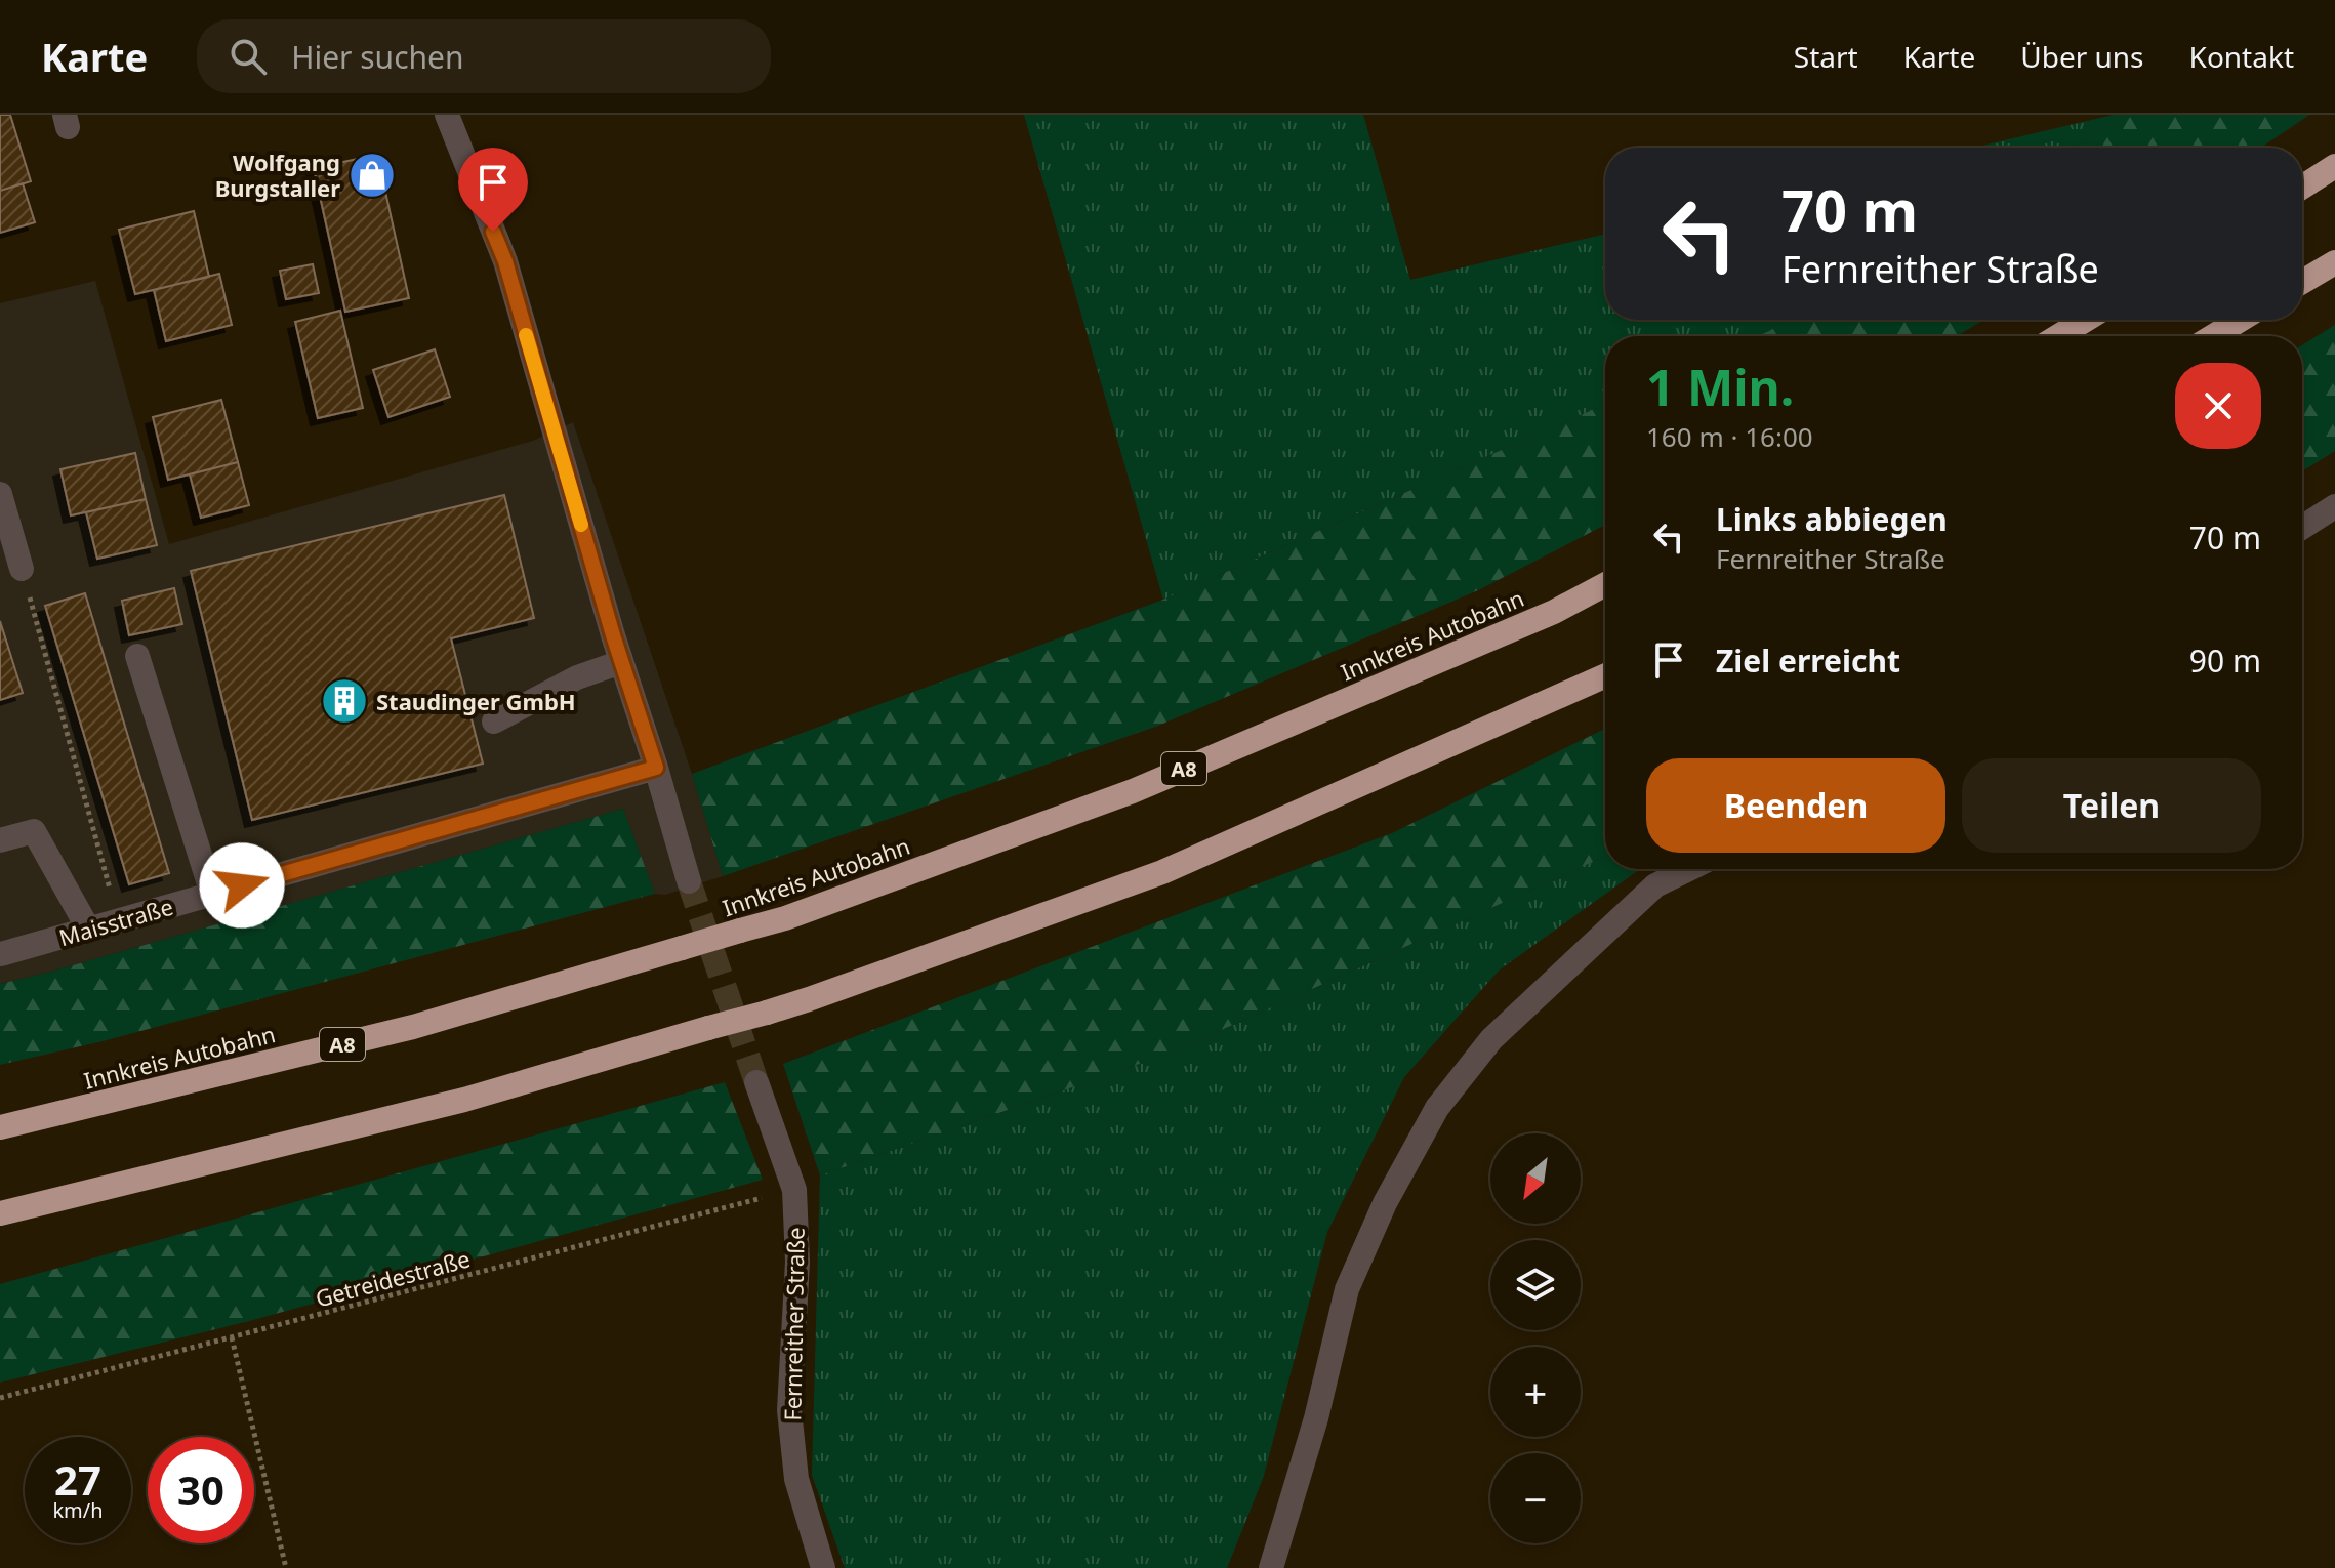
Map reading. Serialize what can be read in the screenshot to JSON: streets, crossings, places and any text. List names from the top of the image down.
{
  "streets": {
    "highway": ["Innkreis Autobahn", "A8"],
    "street": ["Maisstraße", "Fernreither Straße"],
    "path": ["Getreidestraße"]
  },
  "crossings": [
    ["Getreidestraße", "Fernreither Straße"]
  ],
  "places": {
    "shop": ["Wolfgang Burgstaller"],
    "building": ["Staudinger GmbH"]
  },
  "north": "bottom left",
  "page": {
    "header": "Karte",
    "search": "Hier suchen",
    "nav": [
      "Start",
      "Karte",
      "Über uns",
      "Kontakt"
    ],
    "turn": ["70 m", "Fernreither Straße"],
    "heading": ["1 Min.", "160 m · 16:00"],
    "list": [
      {
        "name": "Links abbiegen",
        "note": "Fernreither Straße",
        "value": "70 m"
      },
      {
        "name": "Ziel erreicht",
        "value": "90 m"
      }
    ],
    "buttons": ["Beenden", "Teilen"],
    "map_buttons": ["+", "−"],
    "speed": "27 km/h",
    "limit": "30"
  }
}
